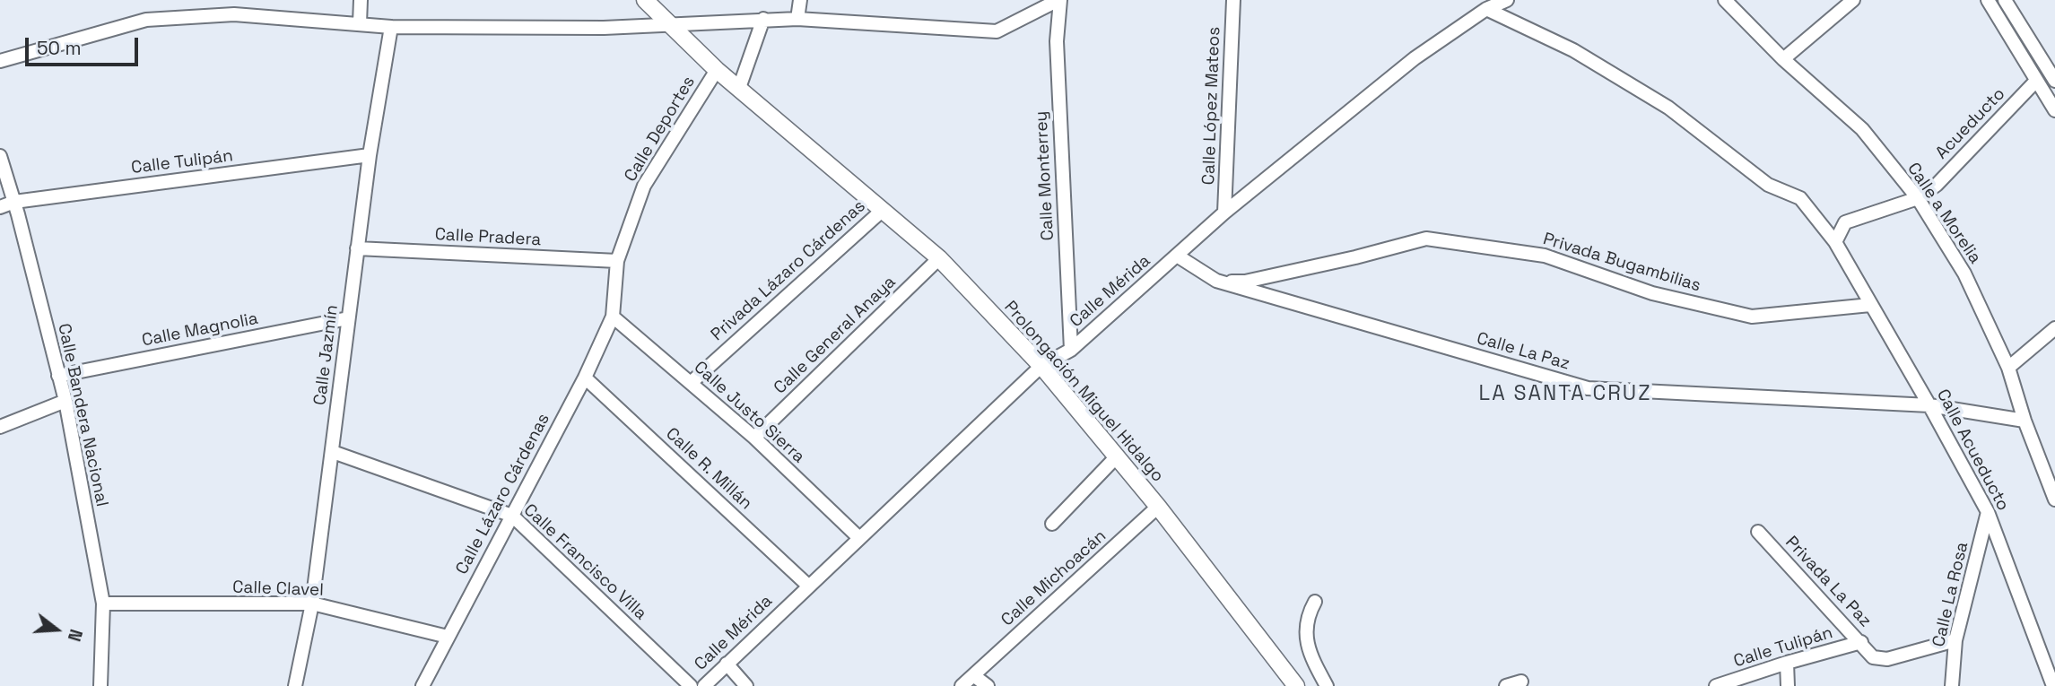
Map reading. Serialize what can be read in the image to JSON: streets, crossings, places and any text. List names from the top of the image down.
{
  "streets": {
    "street": [
      "Calle López Mateos",
      "Acueducto",
      "Calle Deportes",
      "Calle Tulipán",
      "Calle Monterrey",
      "Calle a Morelia",
      "Calle Pradera",
      "Privada Bugambilias",
      "Privada Lázaro Cárdenas",
      "Calle Mérida",
      "Calle Magnolia",
      "Calle General Anaya",
      "Calle La Paz",
      "Calle Jazmín",
      "Prolongación Miguel Hidalgo",
      "Calle Justo Sierra",
      "Calle Bandera Nacional",
      "Calle Acueducto",
      "Calle R. Millán",
      "Calle Lázaro Cárdenas",
      "Calle Francisco Villa",
      "Calle Michoacán",
      "Privada La Paz",
      "Calle Clavel",
      "Calle La Rosa"
    ]
  },
  "crossings": [
    ["Calle López Mateos", "Calle Mérida"],
    ["Acueducto", "Calle a Morelia"],
    ["Acueducto", "Calle Acueducto"],
    ["Calle Deportes", "Calle Pradera"],
    ["Calle Deportes", "Prolongación Miguel Hidalgo"],
    ["Calle Deportes", "Calle Justo Sierra"],
    ["Calle Deportes", "Calle Lázaro Cárdenas"],
    ["Calle Tulipán", "Calle Jazmín"],
    ["Calle Tulipán", "Calle Bandera Nacional"],
    ["Calle Tulipán", "Privada La Paz"],
    ["Calle Monterrey", "Calle Mérida"],
    ["Calle a Morelia", "Calle La Paz"],
    ["Calle Pradera", "Calle Jazmín"],
    ["Privada Bugambilias", "Calle La Paz"],
    ["Privada Bugambilias", "Calle Acueducto"],
    ["Privada Lázaro Cárdenas", "Prolongación Miguel Hidalgo"],
    ["Privada Lázaro Cárdenas", "Calle Justo Sierra"],
    ["Calle Mérida", "Calle La Paz"],
    ["Calle Mérida", "Prolongación Miguel Hidalgo"],
    ["Calle Mérida", "Calle Justo Sierra"],
    ["Calle Mérida", "Calle Acueducto"],
    ["Calle Mérida", "Calle R. Millán"],
    ["Calle Magnolia", "Calle Jazmín"],
    ["Calle Magnolia", "Calle Bandera Nacional"],
    ["Calle General Anaya", "Prolongación Miguel Hidalgo"],
    ["Calle General Anaya", "Calle Justo Sierra"],
    ["Calle La Paz", "Calle Acueducto"],
    ["Calle Jazmín", "Calle Francisco Villa"],
    ["Calle Jazmín", "Calle Clavel"],
    ["Prolongación Miguel Hidalgo", "Calle Michoacán"],
    ["Calle Justo Sierra", "Calle Lázaro Cárdenas"],
    ["Calle Bandera Nacional", "Calle Clavel"],
    ["Calle Acueducto", "Calle La Rosa"],
    ["Calle R. Millán", "Calle Lázaro Cárdenas"],
    ["Calle Lázaro Cárdenas", "Calle Francisco Villa"],
    ["Calle Lázaro Cárdenas", "Calle Clavel"],
    ["Privada La Paz", "Calle La Rosa"]
  ],
  "districts": ["LA SANTA CRUZ"],
  "scale_bar": "50 m",
  "north": "right"
}
